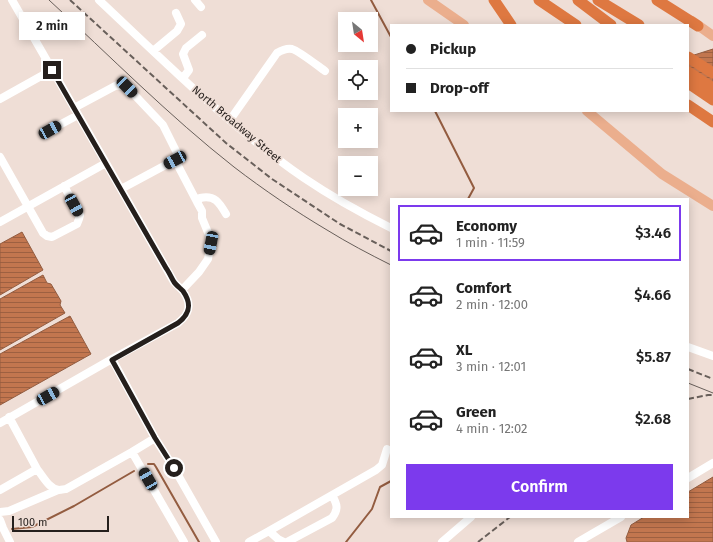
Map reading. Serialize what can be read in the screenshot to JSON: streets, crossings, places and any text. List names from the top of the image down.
{
  "streets": {
    "street": ["North Broadway Street"]
  },
  "scale_bar": "100 m",
  "north": "bottom right",
  "page": {
    "map_buttons": ["+", "−"],
    "bubble": "2 min",
    "banner": ["Pickup", "Drop-off"],
    "list": [
      {
        "name": "Economy",
        "note": "1 min · 11:59",
        "value": "$3.46"
      },
      {
        "name": "Comfort",
        "note": "2 min · 12:00",
        "value": "$4.66"
      },
      {
        "name": "XL",
        "note": "3 min · 12:01",
        "value": "$5.87"
      },
      {
        "name": "Green",
        "note": "4 min · 12:02",
        "value": "$2.68"
      }
    ],
    "buttons": "Confirm",
    "scale": "100 m"
  }
}
